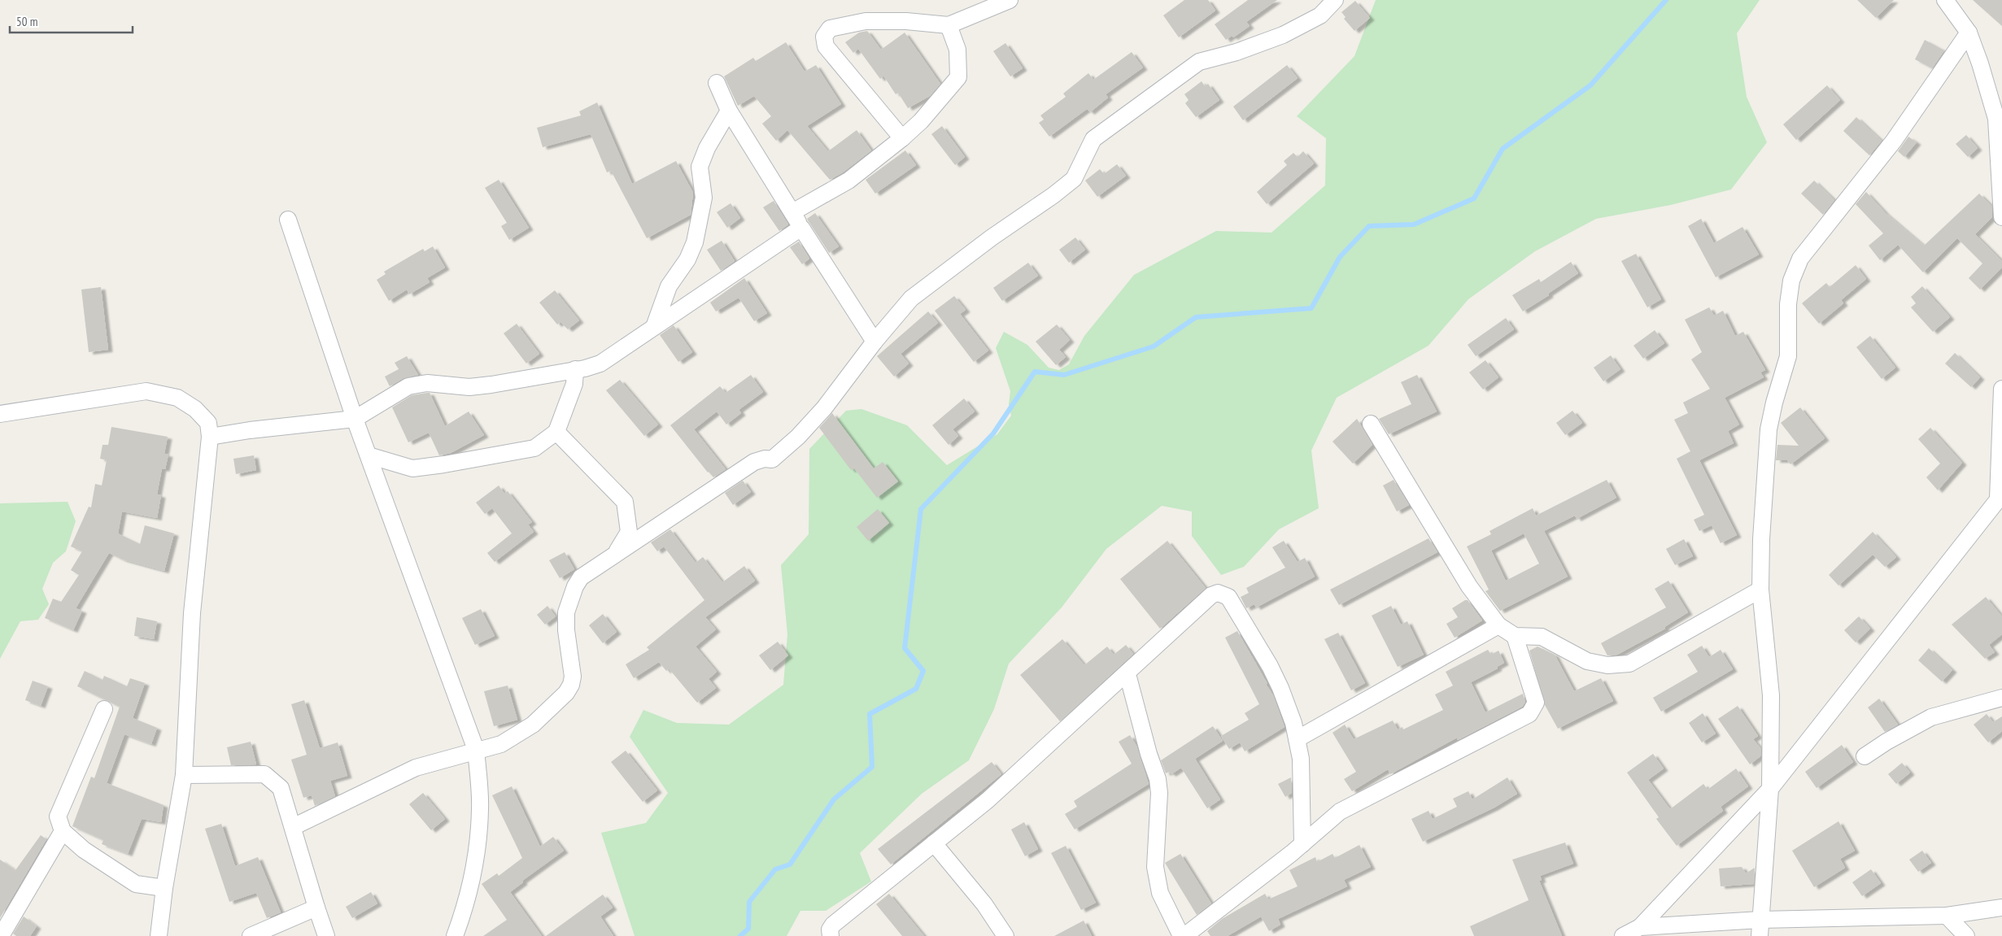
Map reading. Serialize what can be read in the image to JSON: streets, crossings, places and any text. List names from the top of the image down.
{
  "scale_bar": "50 m"
}
